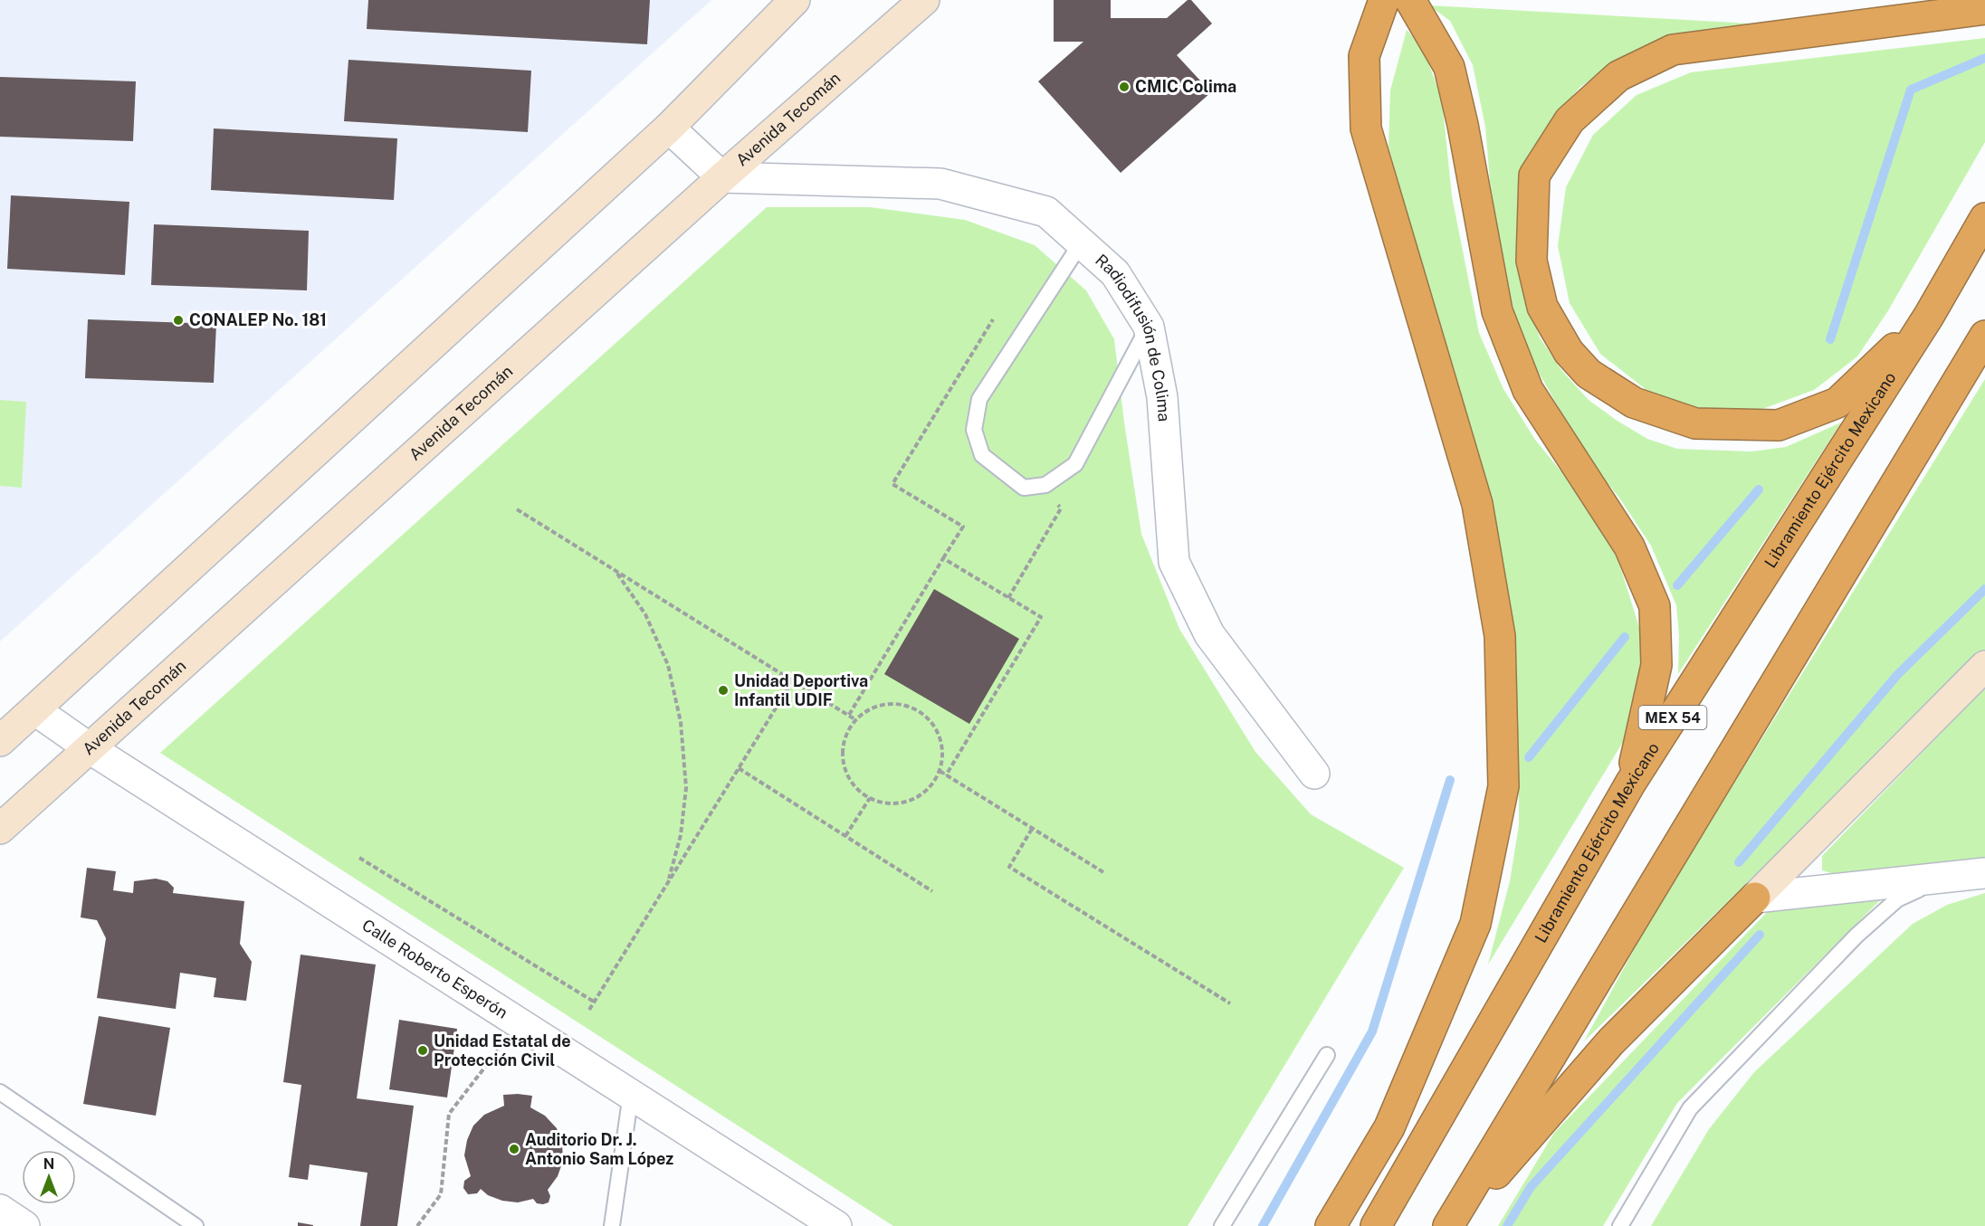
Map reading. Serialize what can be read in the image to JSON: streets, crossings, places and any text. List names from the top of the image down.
{
  "streets": {
    "highway": ["Libramiento Ejército Mexicano", "MEX 54"],
    "street": ["Avenida Tecomán", "Radiodifusión de Colima", "Calle Roberto Esperón"]
  },
  "crossings": [
    ["Avenida Tecomán", "Radiodifusión de Colima"],
    ["Avenida Tecomán", "Calle Roberto Esperón"]
  ],
  "places": [
    "CMIC Colima",
    "CONALEP No. 181",
    "Unidad Deportiva Infantil UDIF",
    "Unidad Estatal de Protección Civil",
    "Auditorio Dr. J. Antonio Sam López"
  ],
  "north": "top"
}
